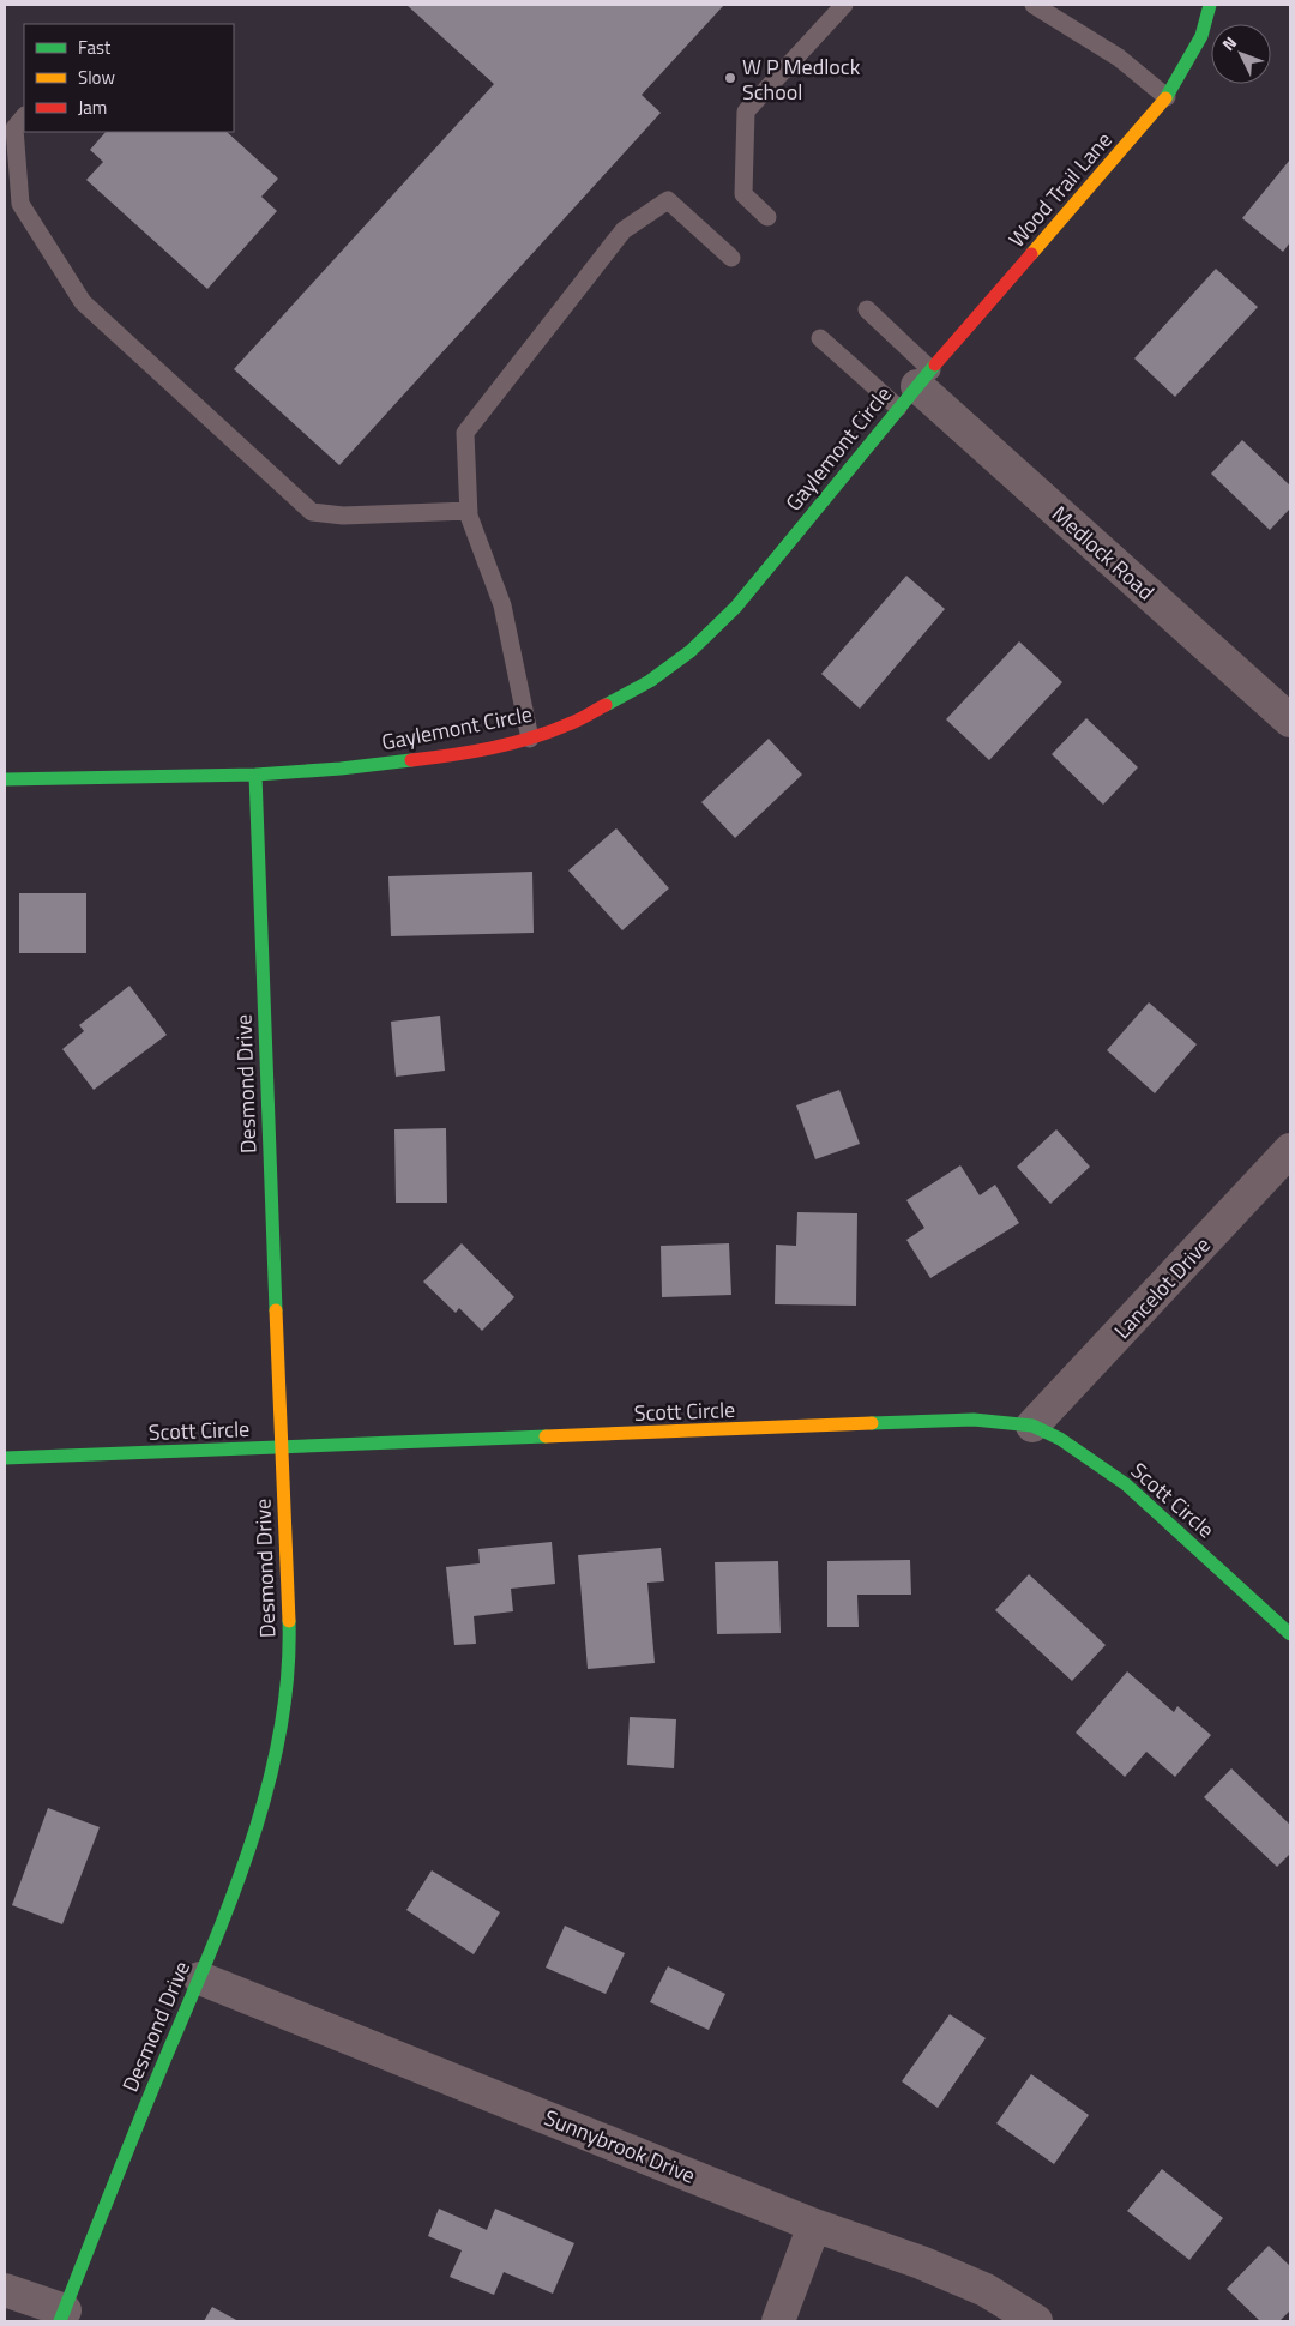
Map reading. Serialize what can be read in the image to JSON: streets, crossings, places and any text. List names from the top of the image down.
{
  "streets": {
    "street": [
      "Wood Trail Lane",
      "Gaylemont Circle",
      "Medlock Road",
      "Desmond Drive",
      "Lancelot Drive",
      "Scott Circle",
      "Sunnybrook Drive"
    ]
  },
  "crossings": [
    ["Wood Trail Lane", "Gaylemont Circle"],
    ["Wood Trail Lane", "Medlock Road"],
    ["Gaylemont Circle", "Medlock Road"],
    ["Gaylemont Circle", "Desmond Drive"],
    ["Desmond Drive", "Scott Circle"],
    ["Desmond Drive", "Sunnybrook Drive"],
    ["Lancelot Drive", "Scott Circle"]
  ],
  "places": ["W P Medlock School"],
  "legend": ["Fast", "Slow", "Jam"],
  "north": "top left"
}
